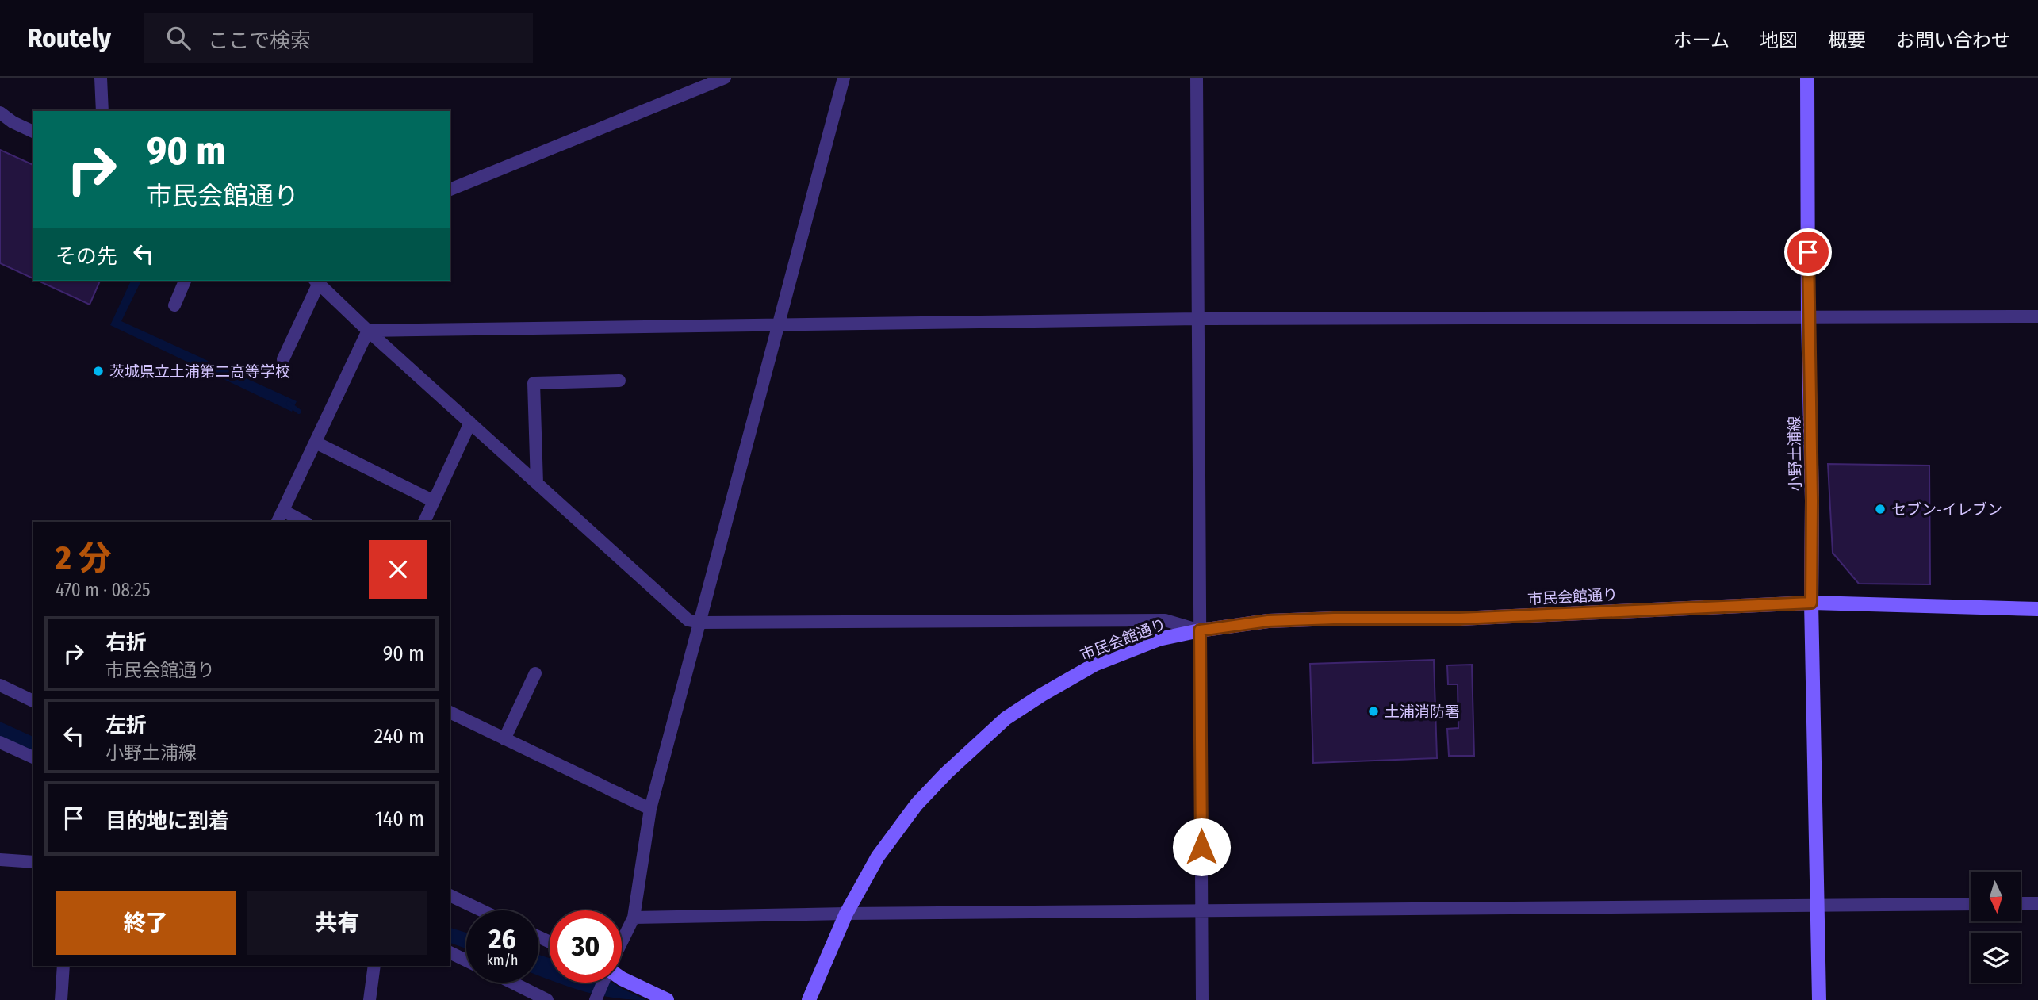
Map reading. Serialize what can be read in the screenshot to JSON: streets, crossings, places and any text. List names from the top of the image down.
{
  "streets": {
    "street": ["小野土浦線", "市民会館通り"]
  },
  "crossings": [
    ["小野土浦線", "市民会館通り"]
  ],
  "places": ["茨城県立土浦第二高等学校", "セブン-イレブン", "土浦消防署"],
  "north": "bottom",
  "page": {
    "header": "Routely",
    "search": "ここで検索",
    "nav": [
      "ホーム",
      "地図",
      "概要",
      "お問い合わせ"
    ],
    "turn": ["90 m", "市民会館通り"],
    "then": "その先",
    "heading": ["2 分", "470 m · 08:25"],
    "list": [
      {
        "name": "右折",
        "note": "市民会館通り",
        "value": "90 m"
      },
      {
        "name": "左折",
        "note": "小野土浦線",
        "value": "240 m"
      },
      {
        "name": "目的地に到着",
        "value": "140 m"
      }
    ],
    "buttons": ["終了", "共有"],
    "speed": "26 km/h",
    "limit": "30"
  }
}
